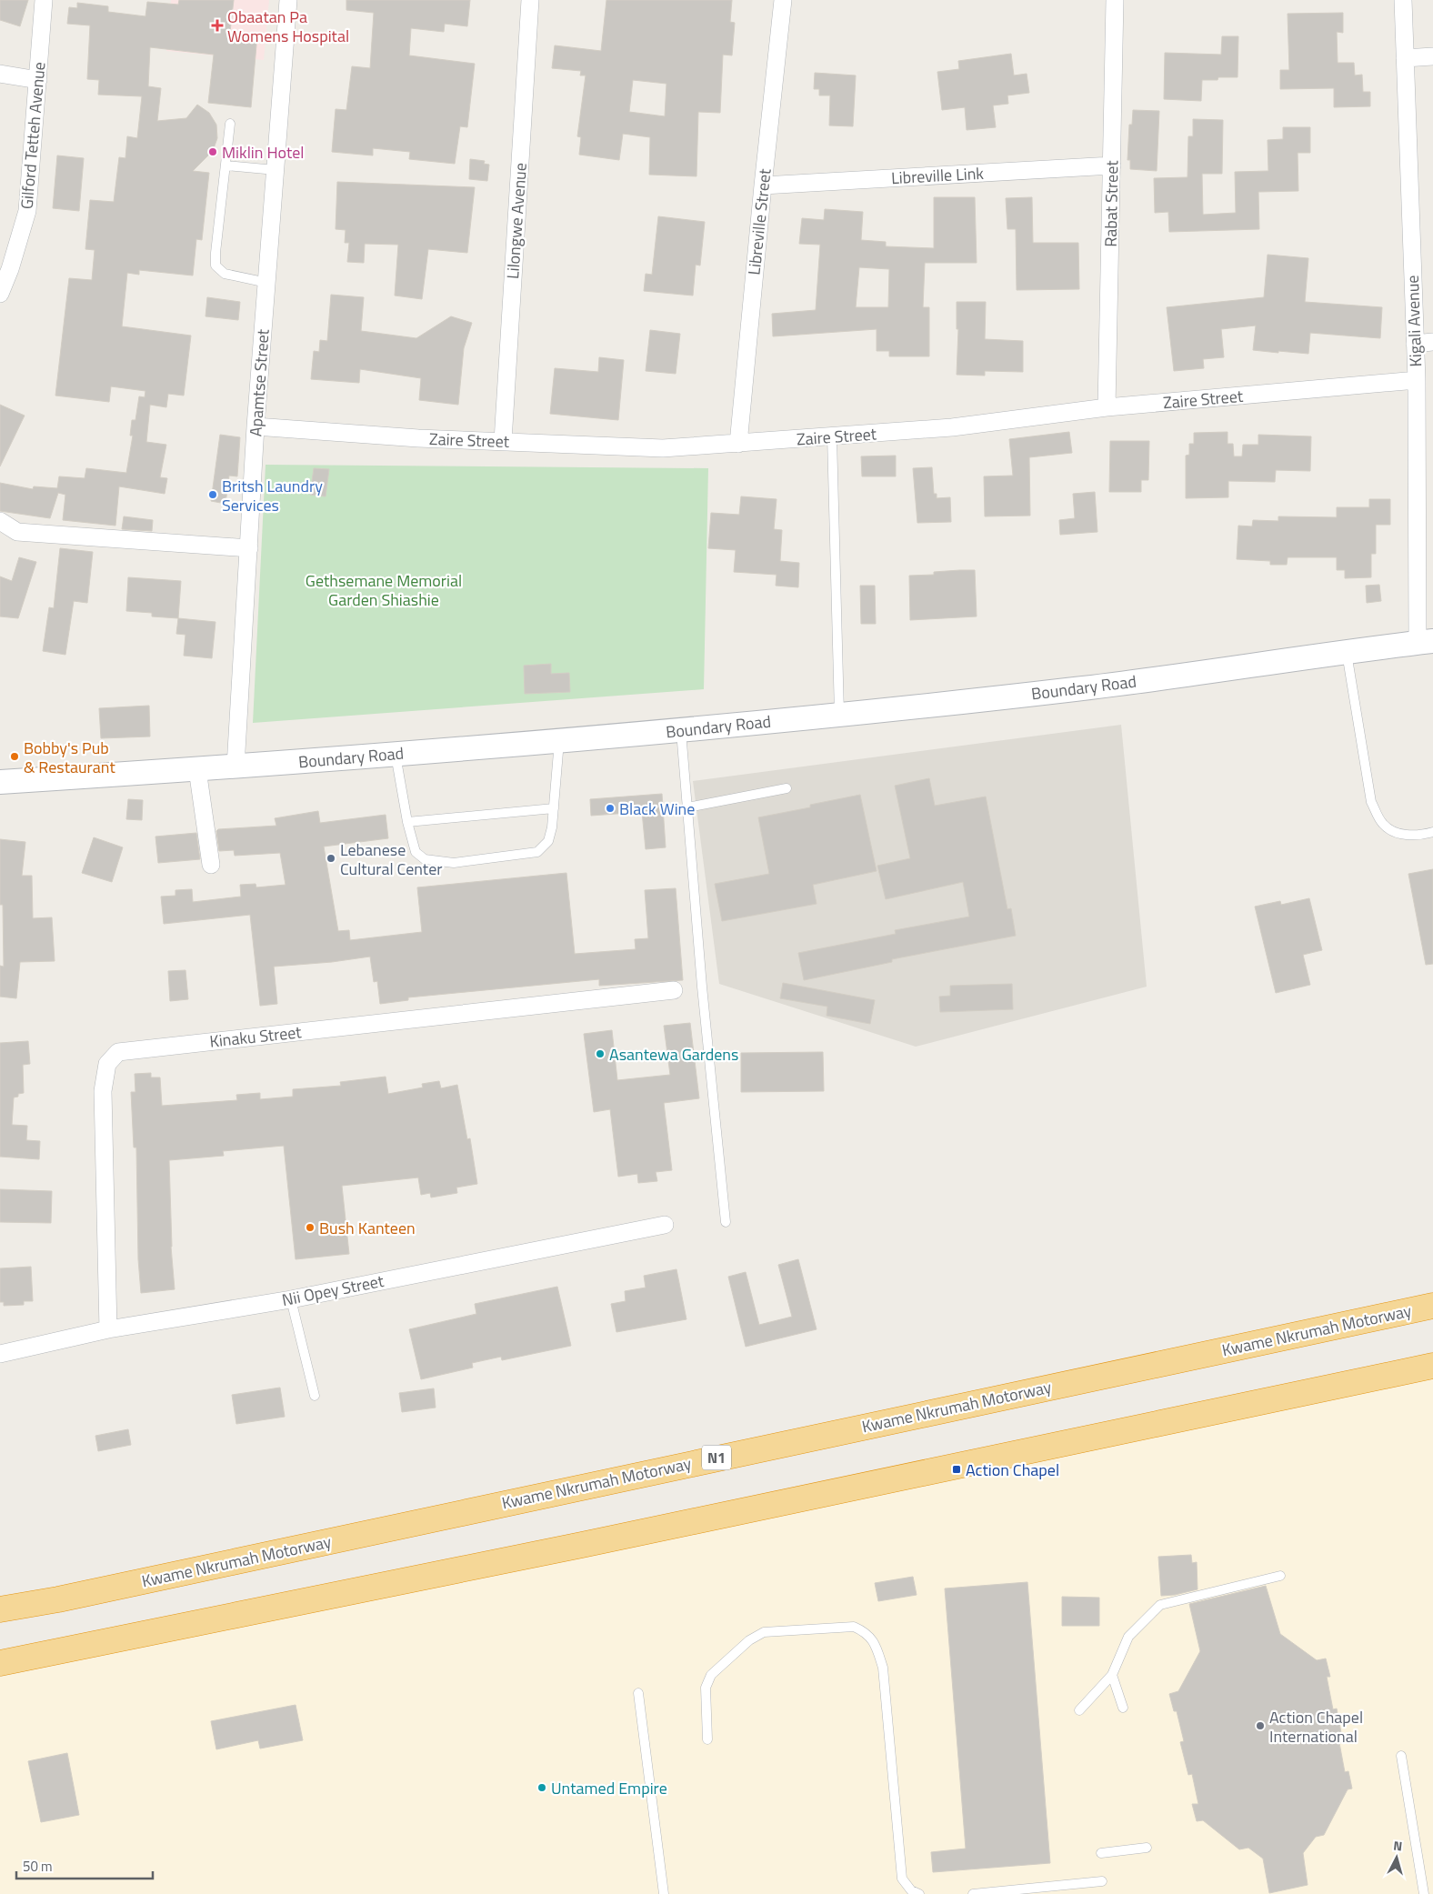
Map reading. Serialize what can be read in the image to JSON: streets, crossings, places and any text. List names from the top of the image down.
{
  "streets": {
    "highway": ["Kwame Nkrumah Motorway", "N1"],
    "main road": ["Boundary Road"],
    "street": [
      "Gilford Tetteh Avenue",
      "Libreville Link",
      "Rabat Street",
      "Lilongwe Avenue",
      "Libreville Street",
      "Kigali Avenue",
      "Apamtse Street",
      "Zaire Street",
      "Kinaku Street",
      "Nii Opey Street"
    ]
  },
  "crossings": [
    ["Libreville Link", "Rabat Street"],
    ["Libreville Link", "Libreville Street"],
    ["Rabat Street", "Zaire Street"],
    ["Lilongwe Avenue", "Zaire Street"],
    ["Libreville Street", "Zaire Street"],
    ["Kigali Avenue", "Zaire Street"],
    ["Kigali Avenue", "Boundary Road"],
    ["Apamtse Street", "Zaire Street"],
    ["Apamtse Street", "Boundary Road"],
    ["Kinaku Street", "Nii Opey Street"]
  ],
  "parks": ["Gethsemane Memorial Garden Shiashie"],
  "places": {
    "health": ["Obaatan Pa Womens Hospital"],
    "other": [
      "Miklin Hotel",
      "Britsh Laundry Services",
      "Bobby's Pub & Restaurant",
      "Black Wine",
      "Lebanese Cultural Center",
      "Asantewa Gardens",
      "Bush Kanteen",
      "Action Chapel International",
      "Untamed Empire"
    ],
    "transit": ["Action Chapel"]
  },
  "scale_bar": "50 m",
  "north": "top"
}
